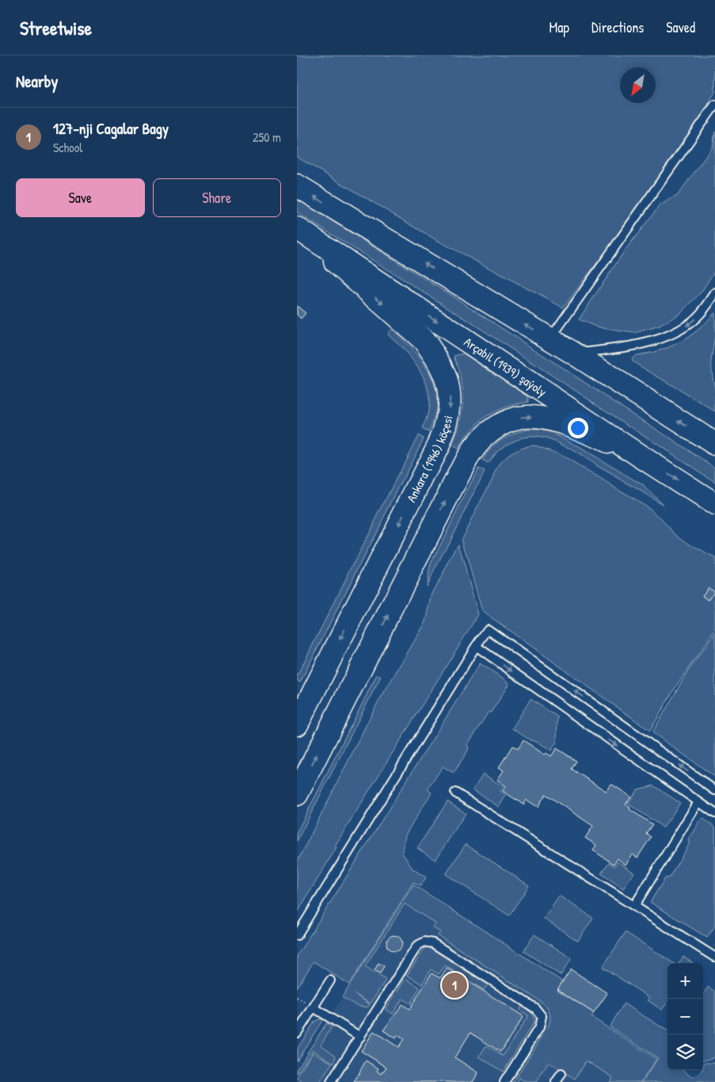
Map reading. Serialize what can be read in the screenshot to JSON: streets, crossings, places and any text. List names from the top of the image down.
{
  "streets": {
    "main road": ["Arçabil (1939) şaýoly", "Ankara (1946) köçesi"]
  },
  "crossings": [
    ["Arçabil (1939) şaýoly", "Ankara (1946) köçesi"]
  ],
  "one_way": ["Ankara (1946) köçesi"],
  "north": "bottom left",
  "page": {
    "header": "Streetwise",
    "nav": ["Map", "Directions", "Saved"],
    "heading": "Nearby",
    "list": [
      {
        "mark": "1",
        "name": "127-nji Cagalar Bagy",
        "note": "School",
        "value": "250 m"
      }
    ],
    "buttons": ["Save", "Share"],
    "map_buttons": ["+", "−"],
    "pins": "1"
  }
}
